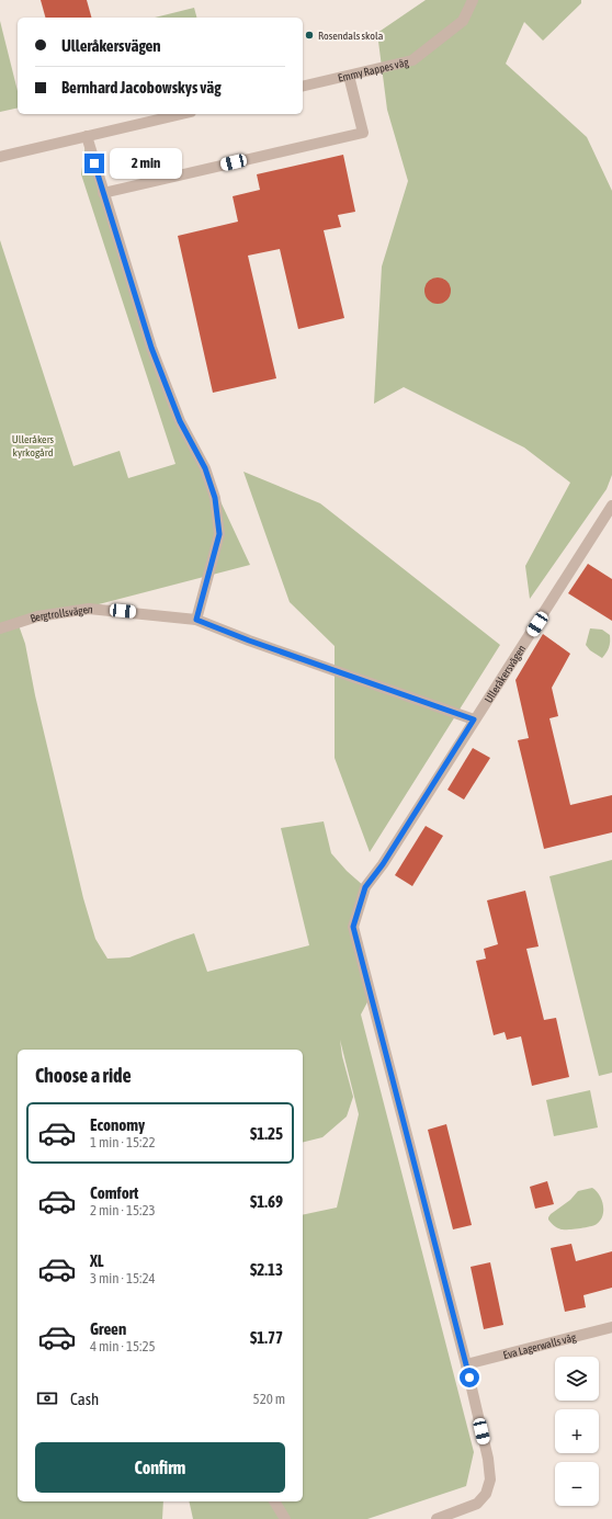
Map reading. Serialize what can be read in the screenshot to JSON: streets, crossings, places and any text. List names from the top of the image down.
{
  "streets": {
    "street": [
      "Emmy Rappes väg",
      "Bergtrollsvägen",
      "Ulleråkersvägen",
      "Eva Lagerwalls väg"
    ]
  },
  "crossings": [
    ["Bergtrollsvägen", "Ulleråkersvägen"],
    ["Ulleråkersvägen", "Eva Lagerwalls väg"]
  ],
  "parks": ["Ulleråkers kyrkogård"],
  "places": ["Rosendals skola"],
  "page": {
    "banner": ["Ulleråkersvägen", "Bernhard Jacobowskys väg"],
    "bubble": "2 min",
    "heading": "Choose a ride",
    "list": [
      {
        "name": "Economy",
        "note": "1 min · 15:22",
        "value": "$1.25"
      },
      {
        "name": "Comfort",
        "note": "2 min · 15:23",
        "value": "$1.69"
      },
      {
        "name": "XL",
        "note": "3 min · 15:24",
        "value": "$2.13"
      },
      {
        "name": "Green",
        "note": "4 min · 15:25",
        "value": "$1.77"
      }
    ],
    "map_buttons": ["+", "−"],
    "pay": ["Cash", "520 m"],
    "buttons": "Confirm"
  }
}
